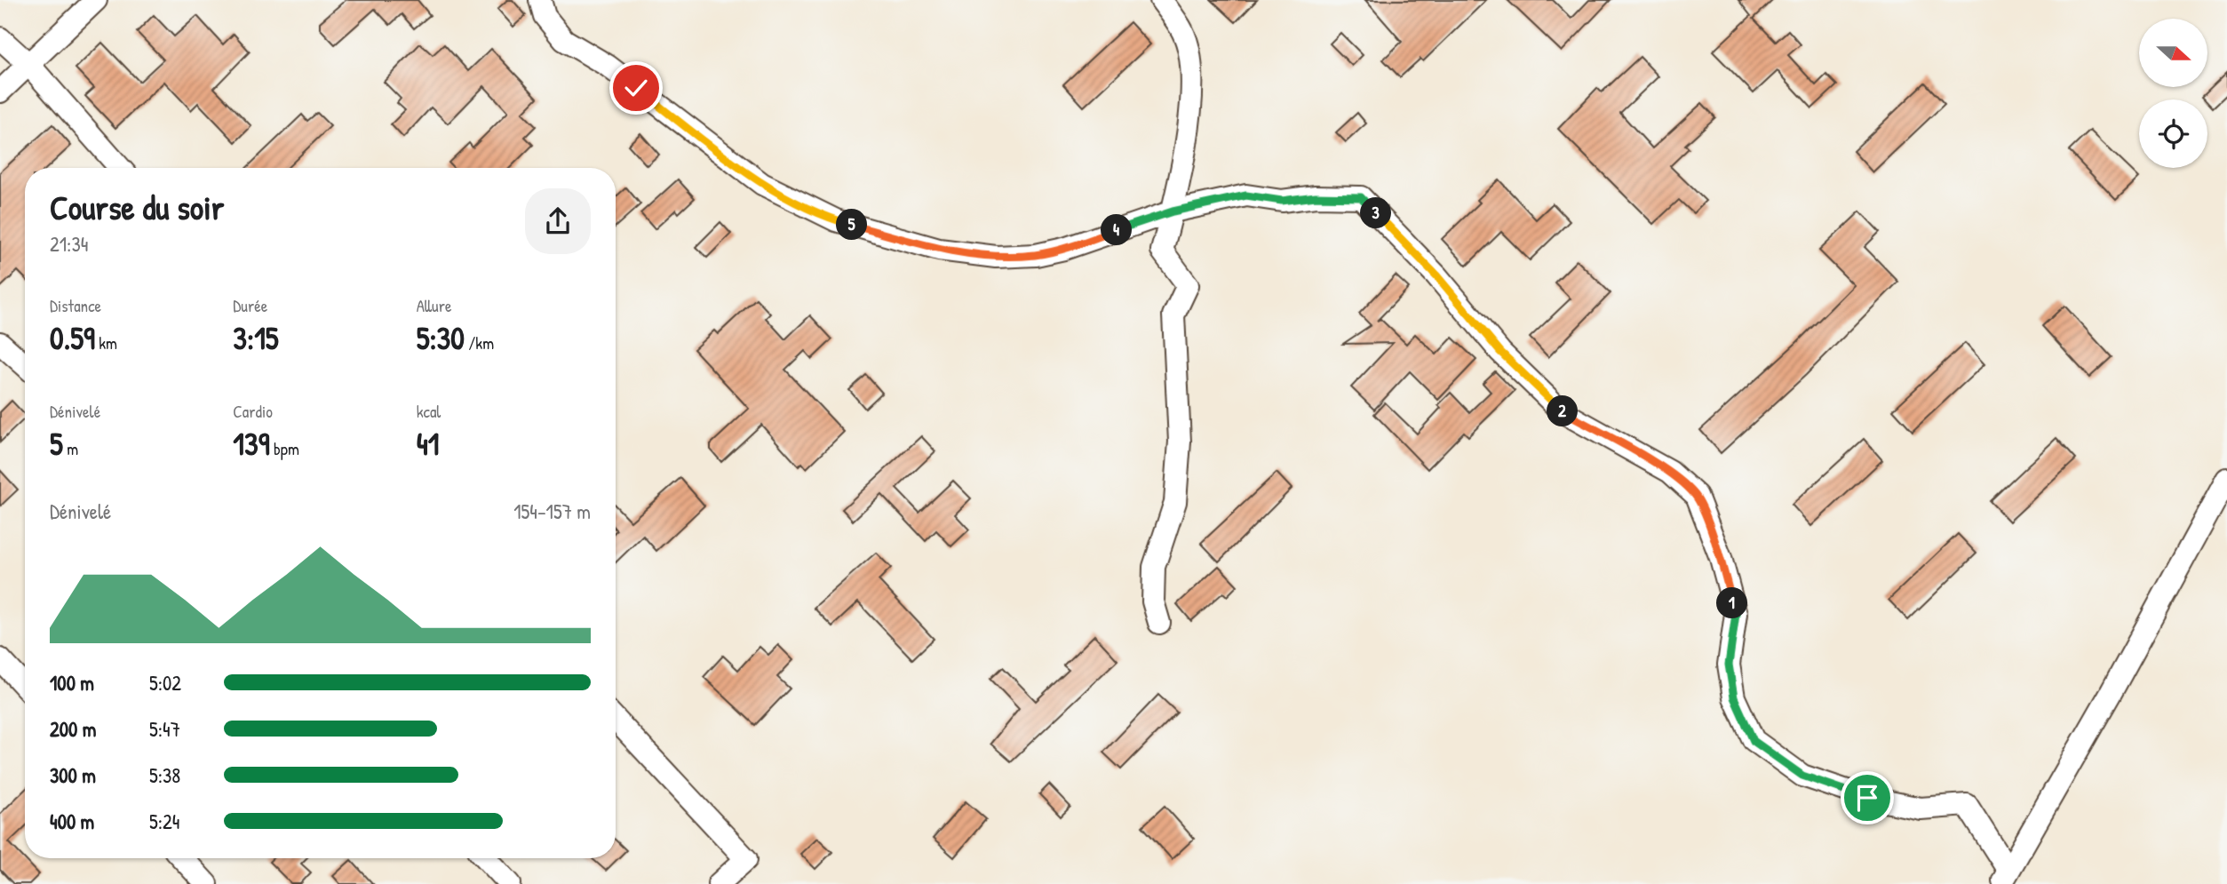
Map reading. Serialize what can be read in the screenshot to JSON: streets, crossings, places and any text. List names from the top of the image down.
{
  "north": "right",
  "page": {
    "heading": ["Course du soir", "21:34"],
    "pins": [
      "3",
      "5",
      "4",
      "2",
      "1"
    ],
    "stats": [
      ["Distance", "0.59 km"],
      ["Durée", "3:15"],
      ["Allure", "5:30 /km"],
      ["Dénivelé", "5 m"],
      ["Cardio", "139 bpm"],
      ["kcal", "41"]
    ],
    "chart": ["Dénivelé", "154–157 m"],
    "list": [
      {
        "name": "100 m",
        "note": "5:02"
      },
      {
        "name": "200 m",
        "note": "5:47"
      },
      {
        "name": "300 m",
        "note": "5:38"
      },
      {
        "name": "400 m",
        "note": "5:24"
      }
    ]
  }
}
